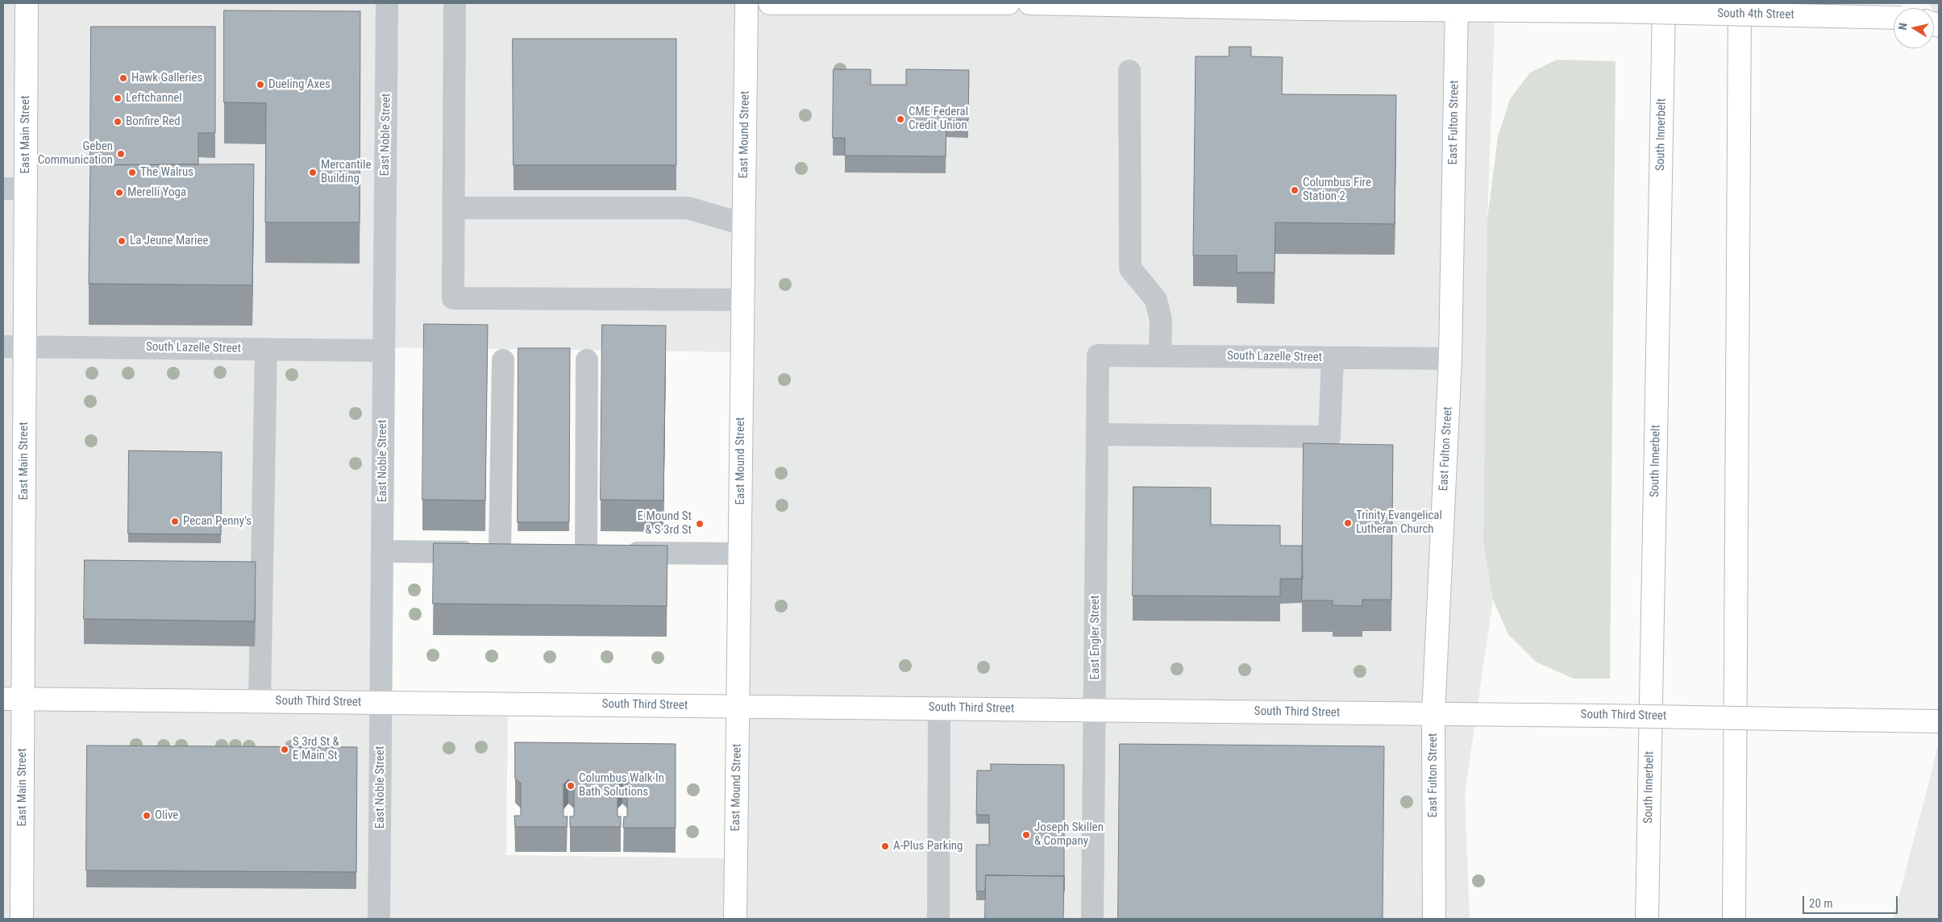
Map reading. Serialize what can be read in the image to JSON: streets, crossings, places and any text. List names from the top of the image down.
{
  "streets": {
    "main road": [
      "South 4th Street",
      "East Fulton Street",
      "East Main Street",
      "East Mound Street",
      "South Innerbelt",
      "South Third Street"
    ],
    "lane": ["East Noble Street", "South Lazelle Street", "East Engler Street"]
  },
  "crossings": [
    ["South 4th Street", "East Fulton Street"],
    ["East Fulton Street", "South Lazelle Street"],
    ["East Fulton Street", "South Third Street"],
    ["East Main Street", "South Lazelle Street"],
    ["East Main Street", "South Third Street"],
    ["East Noble Street", "South Lazelle Street"],
    ["East Noble Street", "South Third Street"],
    ["East Mound Street", "South Third Street"],
    ["South Lazelle Street", "East Engler Street"],
    ["East Engler Street", "South Third Street"]
  ],
  "places": [
    "Hawk Galleries",
    "Dueling Axes",
    "Leftchannel",
    "CME Federal Credit Union",
    "Bonfire Red",
    "Geben Communication",
    "The Walrus",
    "Mercantile Building",
    "Columbus Fire Station 2",
    "Merelli Yoga",
    "La Jeune Mariee",
    "Pecan Penny's",
    "Trinity Evangelical Lutheran Church",
    "E Mound St & S 3rd St",
    "S 3rd St & E Main St",
    "Columbus Walk In Bath Solutions",
    "Olive",
    "Joseph Skillen & Company",
    "A-Plus Parking"
  ],
  "scale_bar": "20 m",
  "north": "left"
}
